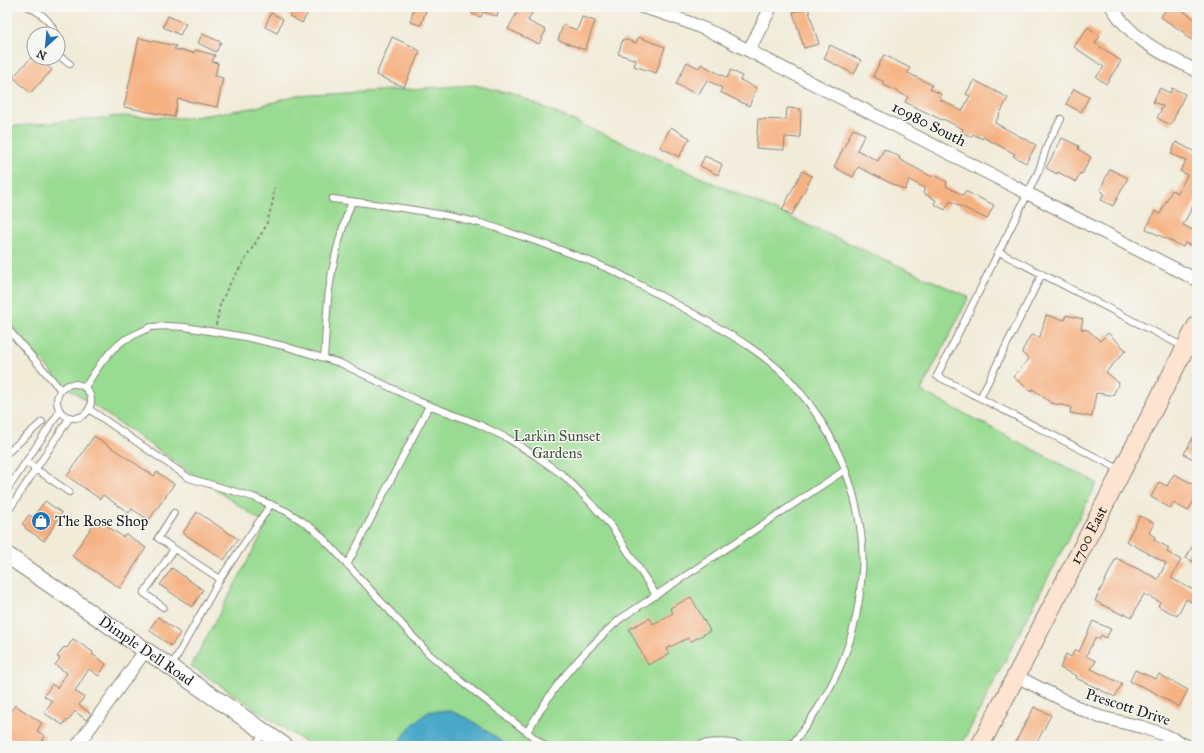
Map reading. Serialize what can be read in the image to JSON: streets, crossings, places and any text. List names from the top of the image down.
{
  "streets": {
    "main road": ["1700 East"],
    "street": ["10980 South", "Dimple Dell Road", "Prescott Drive"]
  },
  "crossings": [
    ["1700 East", "Prescott Drive"]
  ],
  "parks": ["Larkin Sunset Gardens"],
  "places": {
    "shop": ["The Rose Shop"]
  },
  "north": "bottom left"
}
